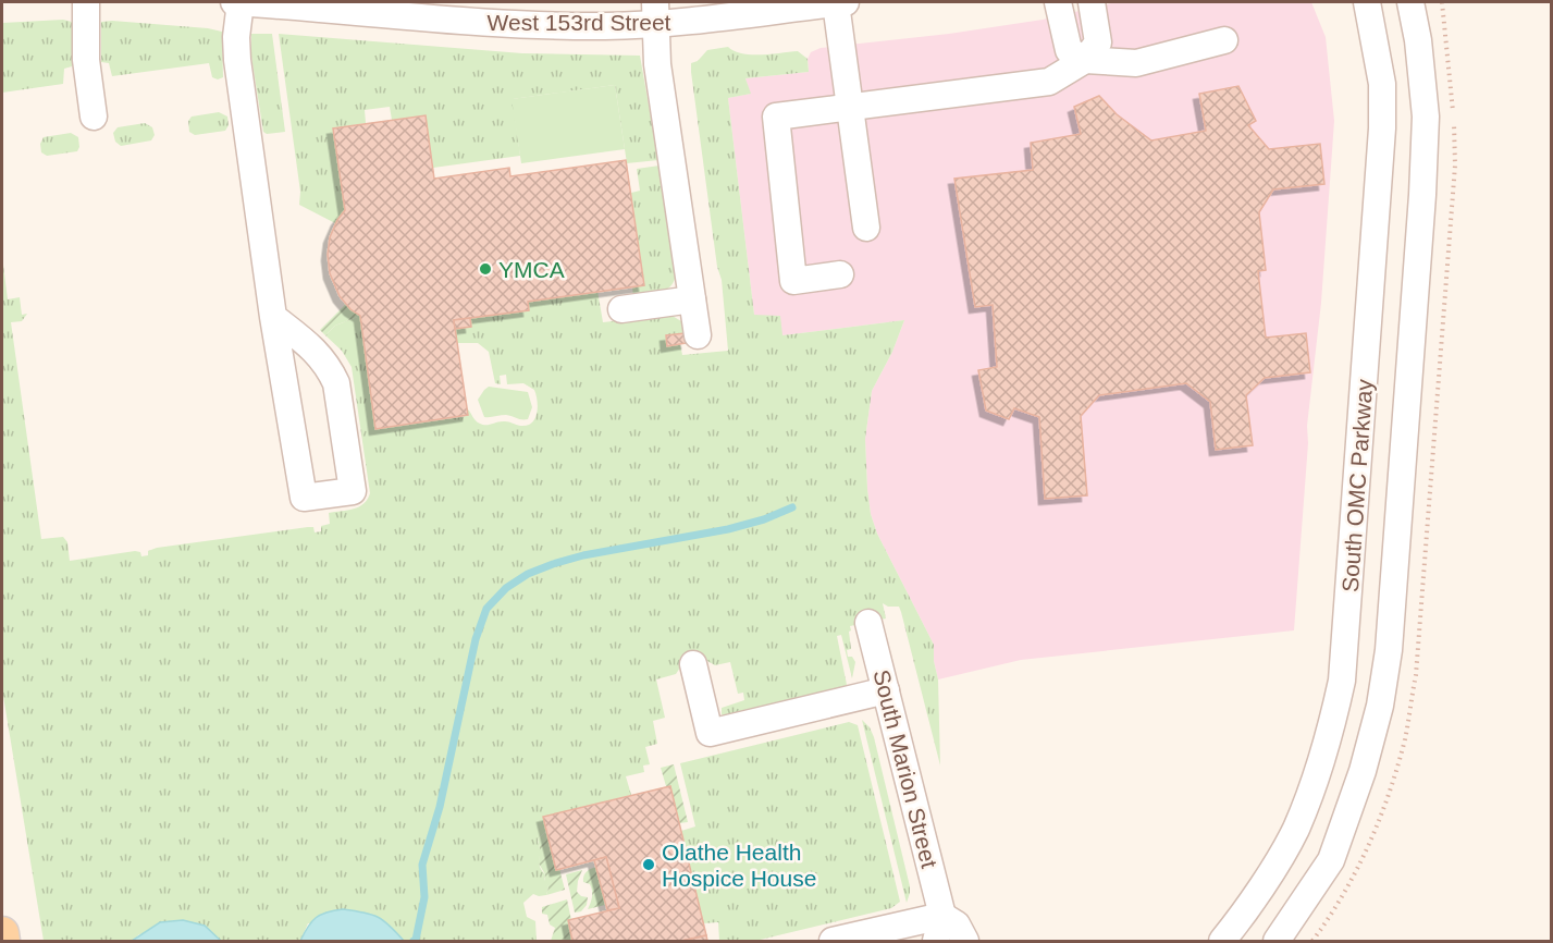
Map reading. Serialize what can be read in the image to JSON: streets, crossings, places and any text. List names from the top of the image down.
{
  "streets": {
    "street": ["West 153rd Street", "South OMC Parkway", "South Marion Street"]
  },
  "places": ["YMCA", "Olathe Health Hospice House"]
}
